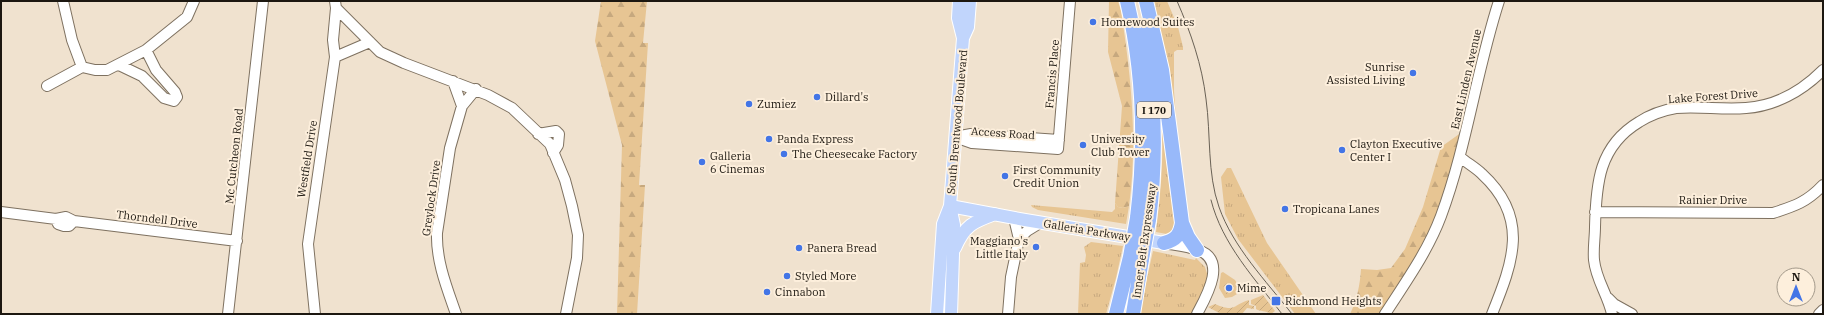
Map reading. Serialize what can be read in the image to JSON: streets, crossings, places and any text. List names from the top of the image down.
{
  "streets": {
    "highway": ["I 170", "Inner Belt Expressway"],
    "main road": ["South Brentwood Boulevard", "Galleria Parkway"],
    "street": [
      "Francis Place",
      "East Linden Avenue",
      "Lake Forest Drive",
      "Access Road",
      "Mc Cutcheon Road",
      "Westfield Drive",
      "Greylock Drive",
      "Rainier Drive",
      "Thorndell Drive"
    ]
  },
  "crossings": [
    ["Francis Place", "Access Road"],
    ["Lake Forest Drive", "Rainier Drive"],
    ["South Brentwood Boulevard", "Access Road"],
    ["South Brentwood Boulevard", "Galleria Parkway"],
    ["Mc Cutcheon Road", "Thorndell Drive"]
  ],
  "places": {
    "other": [
      "Homewood Suites",
      "Sunrise Assisted Living",
      "Dillard's",
      "Zumiez",
      "Panda Express",
      "University Club Tower",
      "Clayton Executive Center I",
      "The Cheesecake Factory",
      "Galleria 6 Cinemas",
      "First Community Credit Union",
      "Tropicana Lanes",
      "Maggiano's Little Italy",
      "Panera Bread",
      "Styled More",
      "Mime",
      "Cinnabon"
    ],
    "transit": ["Richmond Heights"]
  },
  "north": "top"
}
